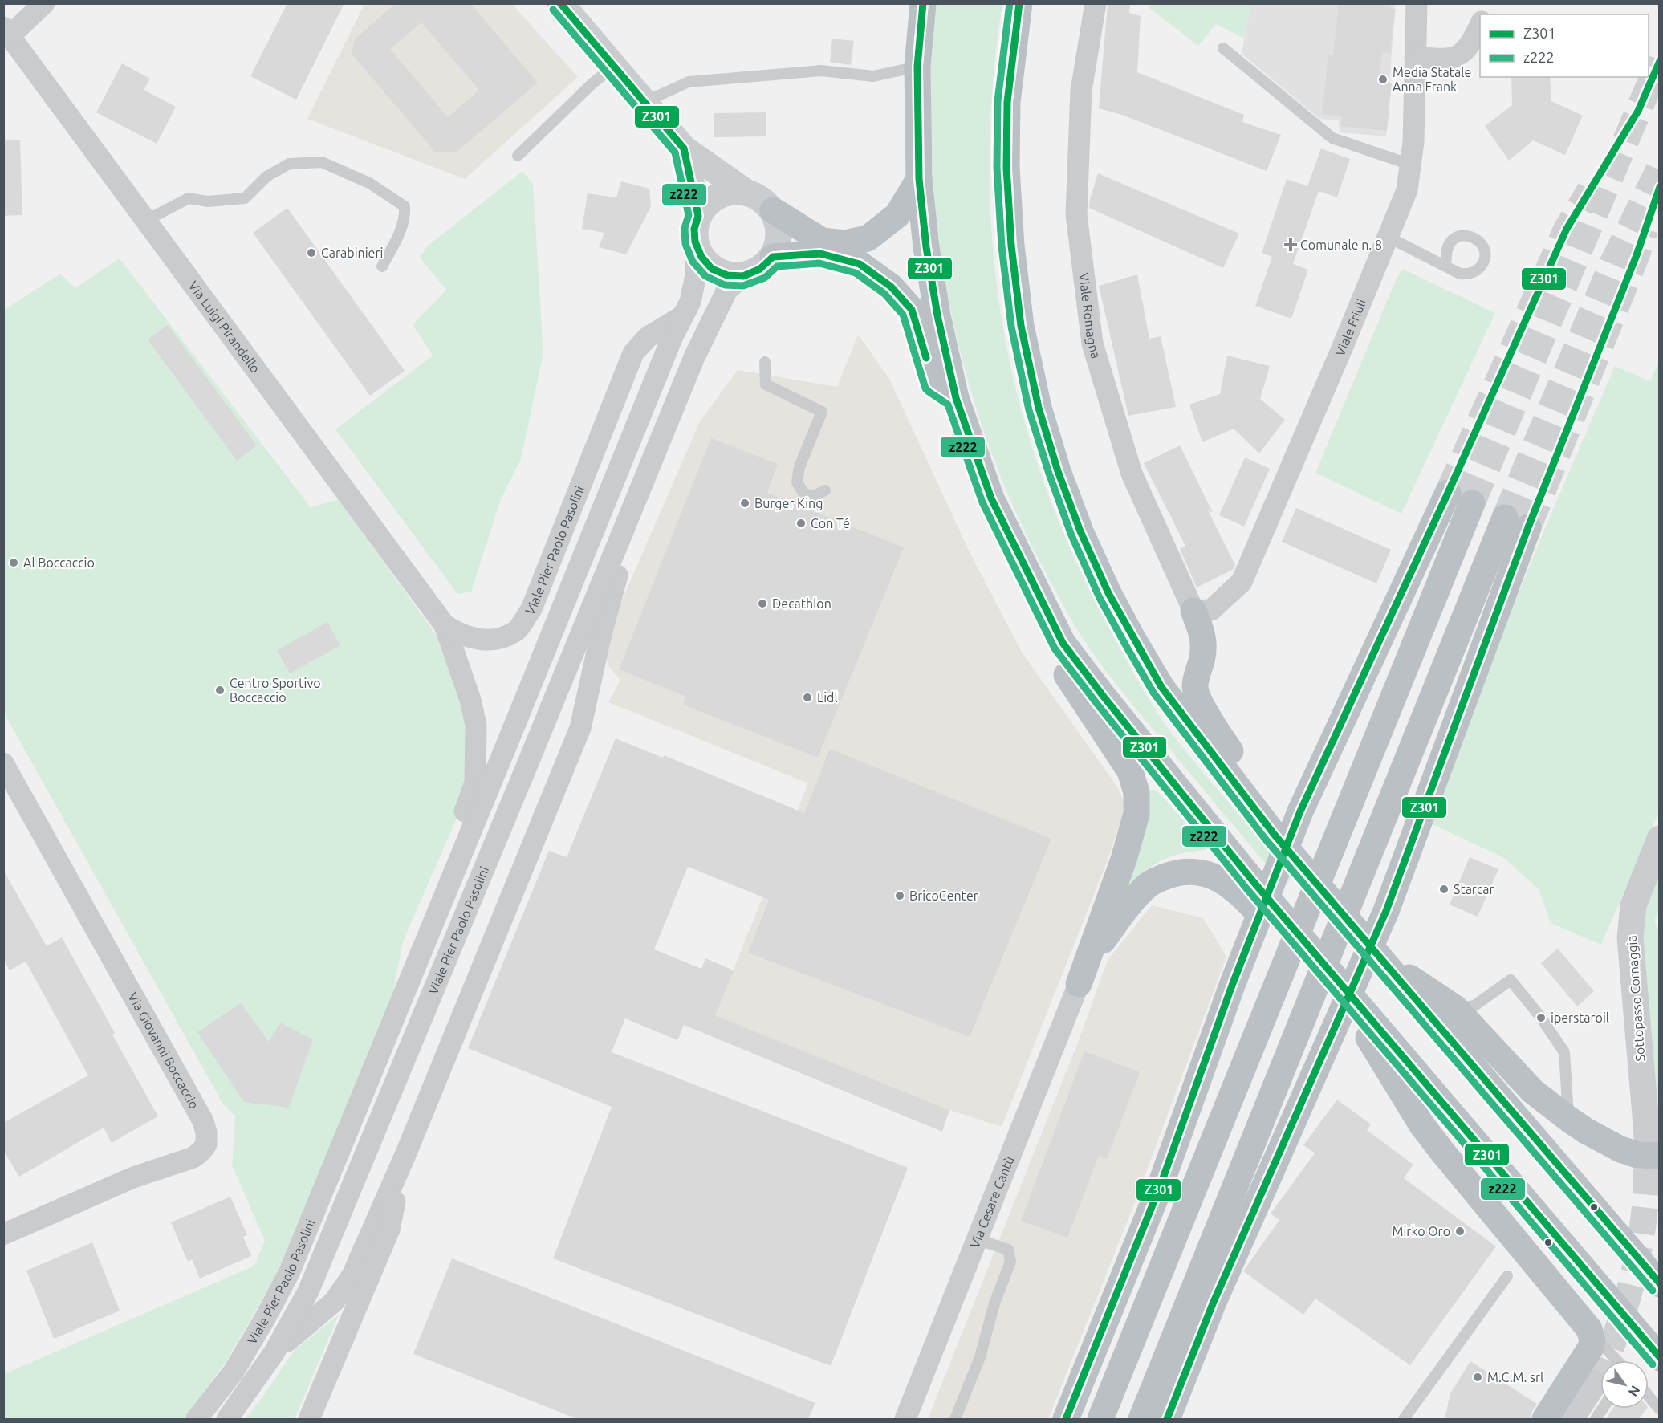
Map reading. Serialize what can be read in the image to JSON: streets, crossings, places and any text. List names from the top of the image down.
{
  "streets": {
    "street": [
      "Viale Romagna",
      "Via Luigi Pirandello",
      "Viale Friuli",
      "Viale Pier Paolo Pasolini",
      "Sottopasso Cornaggia",
      "Via Giovanni Boccaccio",
      "Via Cesare Cantù"
    ]
  },
  "crossings": [
    ["Viale Romagna", "Viale Friuli"],
    ["Via Luigi Pirandello", "Viale Pier Paolo Pasolini"]
  ],
  "places": {
    "other": [
      "Media Statale Anna Frank",
      "Carabinieri",
      "Burger King",
      "Con Té",
      "Al Boccaccio",
      "Decathlon",
      "Centro Sportivo Boccaccio",
      "Lidl",
      "Starcar",
      "BricoCenter",
      "iperstaroil",
      "Mirko Oro",
      "M.C.M. srl"
    ],
    "health": ["Comunale n. 8"]
  },
  "lines": ["transit line Z301", "transit line z222"],
  "legend": ["Z301", "z222"],
  "north": "bottom right"
}
